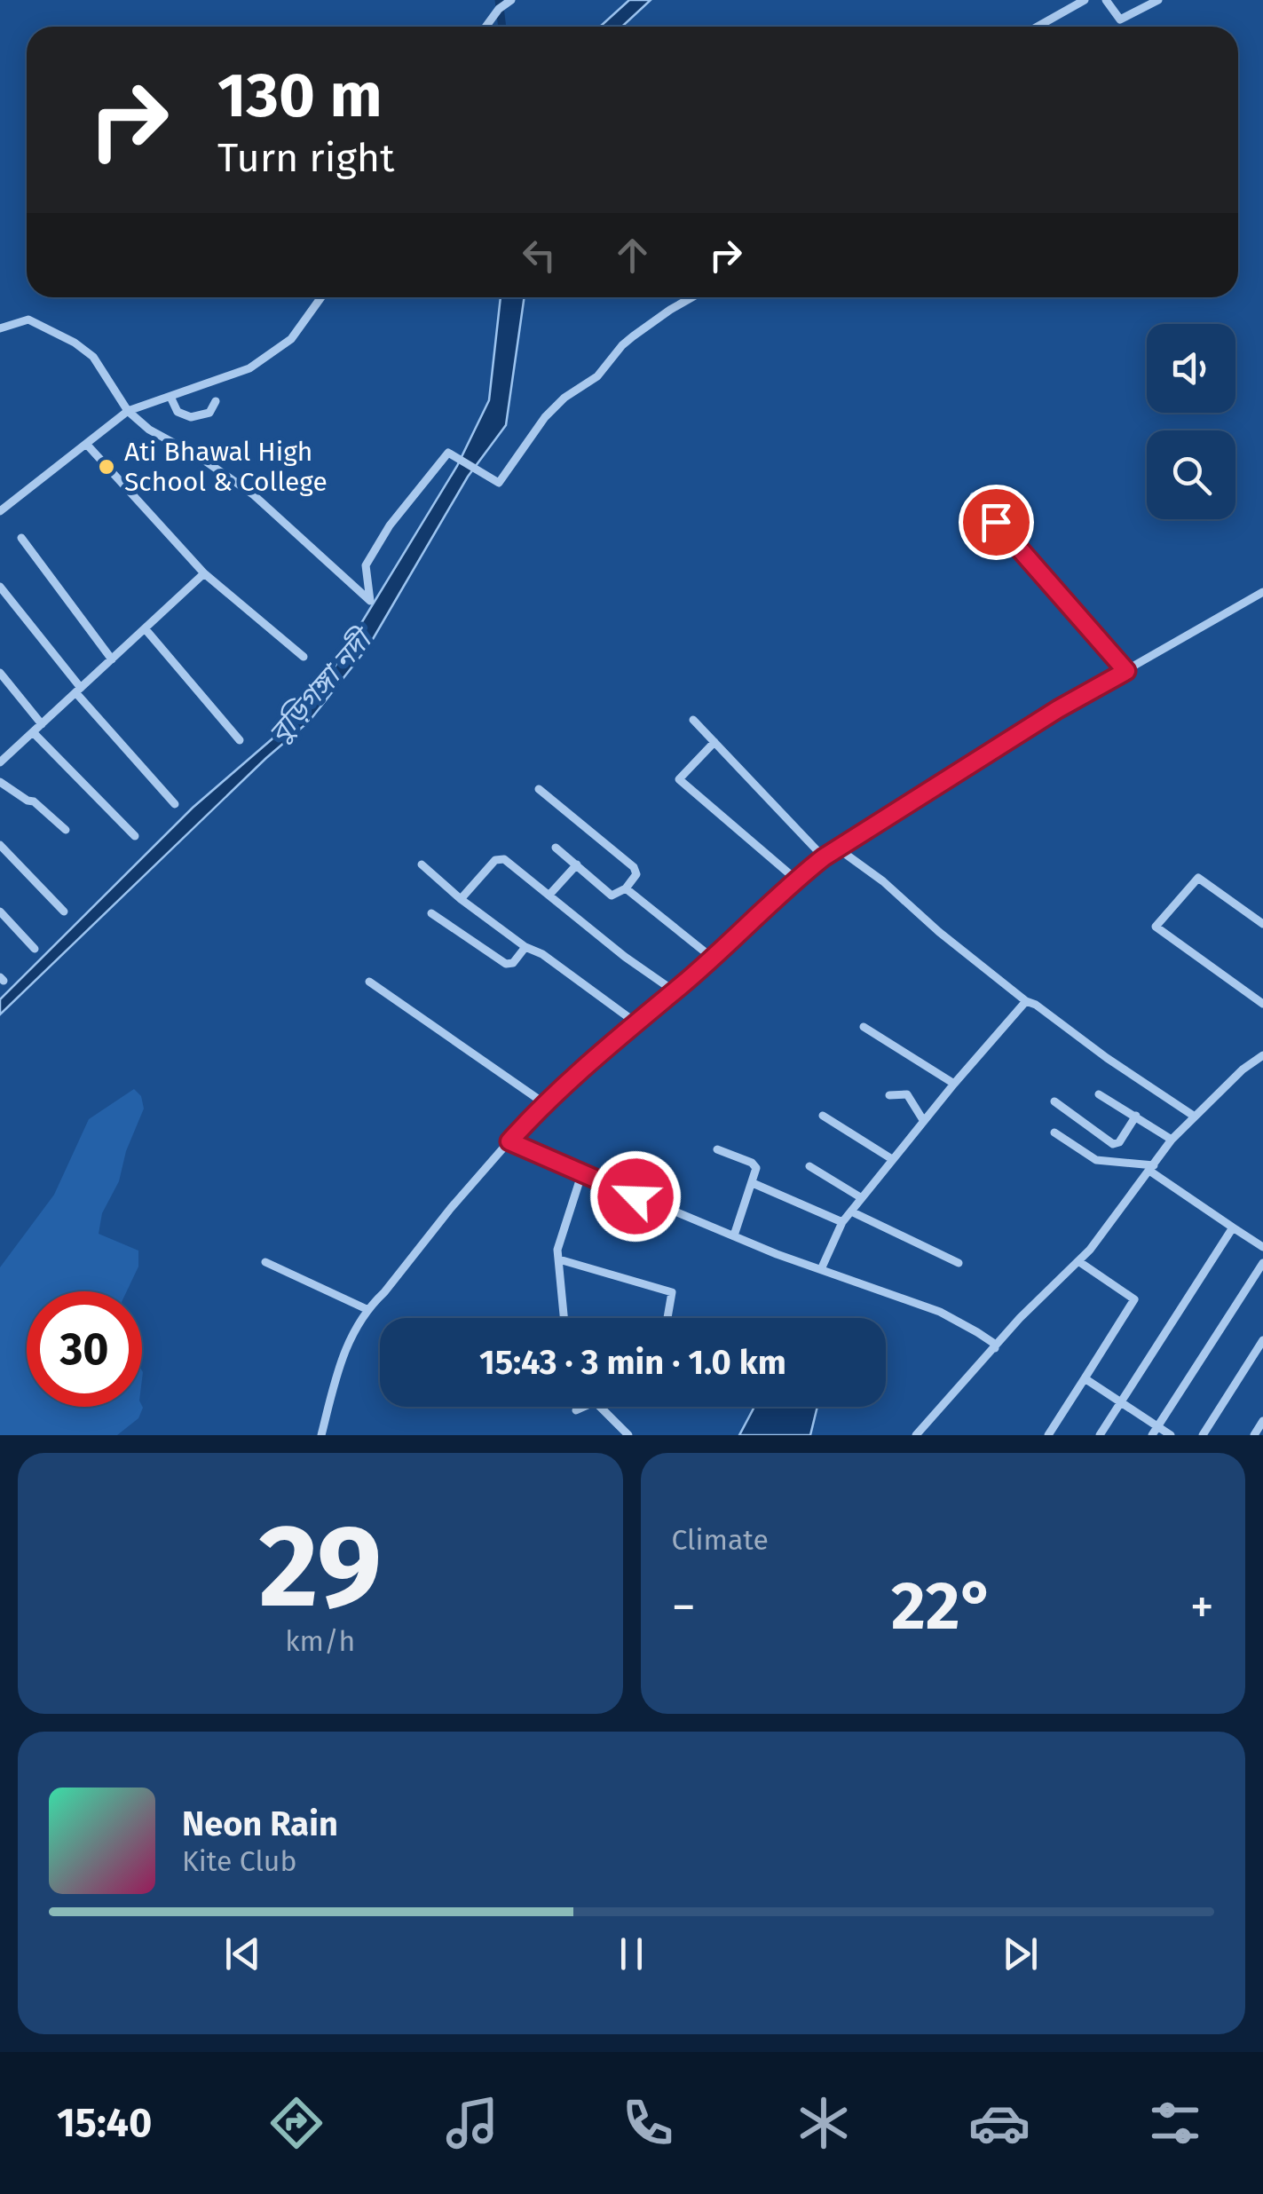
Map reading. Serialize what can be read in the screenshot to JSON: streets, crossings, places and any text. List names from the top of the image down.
{
  "water": ["বুড়িগঙ্গা নদী"],
  "places": ["Ati Bhawal High School & College"],
  "page": {
    "turn": ["130 m", "Turn right"],
    "limit": "30",
    "trip": "15:43 · 3 min · 1.0 km",
    "tile": [
      ["29", "km/h"],
      "Climate"
    ],
    "heat": ["−", "22°", "+"],
    "song": ["Neon Rain", "Kite Club"],
    "tabs": "15:40"
  }
}
